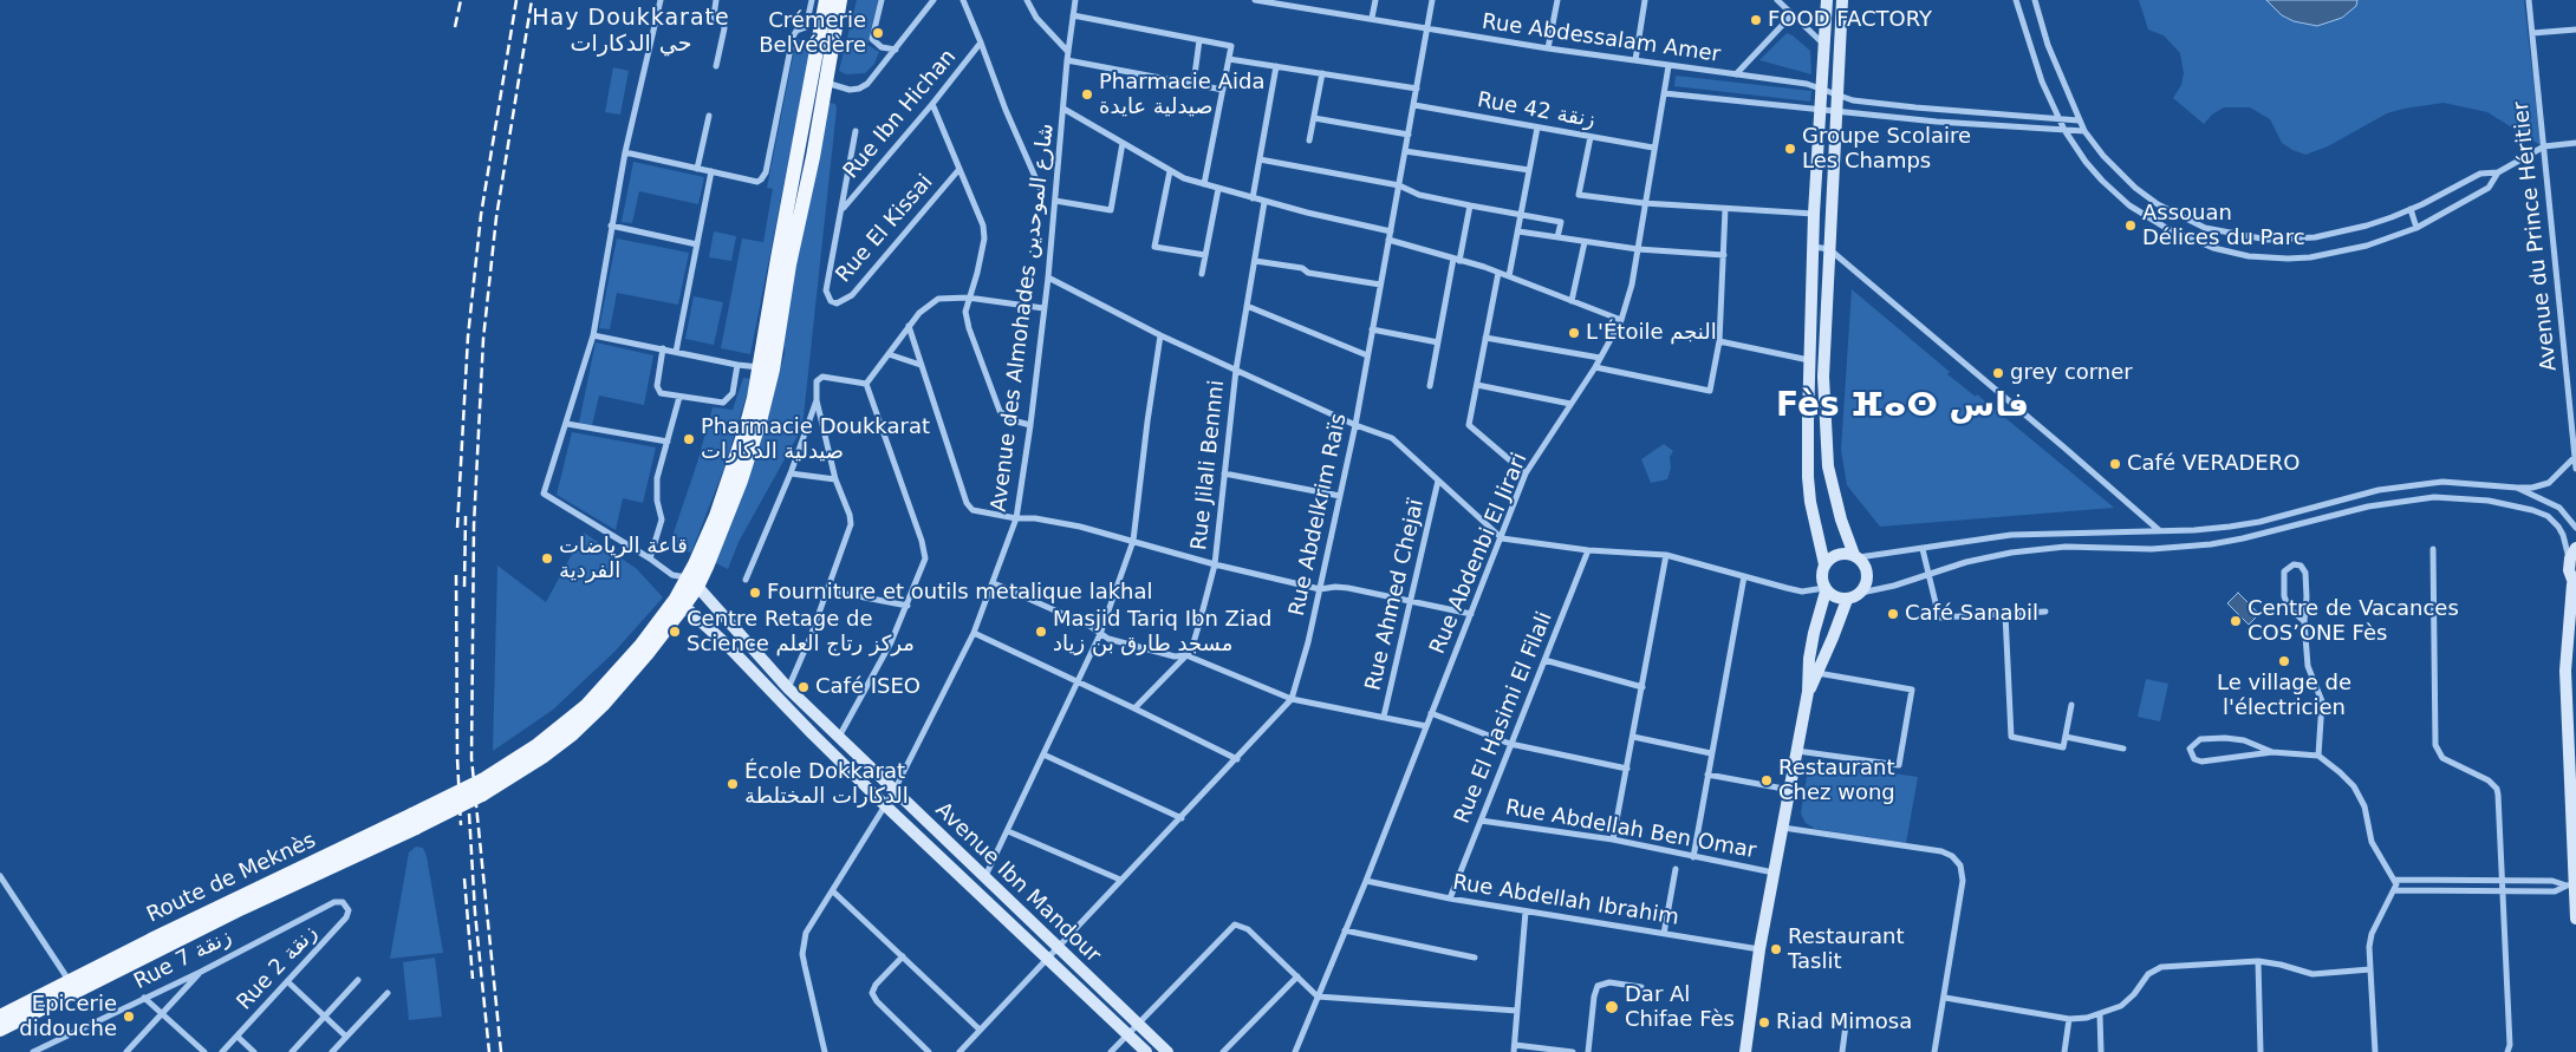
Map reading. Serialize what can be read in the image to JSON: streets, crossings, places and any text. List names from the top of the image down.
{
  "streets": {
    "main road": ["Route de Meknès"],
    "street": [
      "Rue Abdessalam Amer",
      "Rue 42 زنقة",
      "Rue Ibn Hichan",
      "Rue El Kissai",
      "Avenue du Prince Héritier",
      "Avenue des Almohades شارع الموحدين",
      "Rue Jilali Bennni",
      "Rue Abdelkrim Raïs",
      "Rue Abdenbi El Jirari",
      "Rue Ahmed Chejaï",
      "Rue El Hasimi El Filali",
      "Rue Abdellah Ben Omar",
      "Avenue Ibn Mandour",
      "Rue Abdellah Ibrahim",
      "Rue 7 زنقة",
      "Rue 2 زنقة"
    ]
  },
  "crossings": [
    ["Rue Abdessalam Amer", "Rue Abdelkrim Raïs"],
    ["Rue Abdessalam Amer", "Rue Abdenbi El Jirari"],
    ["Rue 42 زنقة", "Rue Abdelkrim Raïs"],
    ["Rue 42 زنقة", "Rue Abdenbi El Jirari"],
    ["Rue Ibn Hichan", "Rue El Kissai"],
    ["Avenue des Almohades شارع الموحدين", "Avenue Ibn Mandour"],
    ["Rue Abdelkrim Raïs", "Avenue Ibn Mandour"],
    ["Rue Abdenbi El Jirari", "Rue Abdellah Ibrahim"],
    ["Rue El Hasimi El Filali", "Rue Abdellah Ben Omar"],
    ["Rue El Hasimi El Filali", "Rue Abdellah Ibrahim"],
    ["Route de Meknès", "Avenue Ibn Mandour"],
    ["Rue 7 زنقة", "Rue 2 زنقة"]
  ],
  "districts": ["Hay Doukkarate حي الدكارات", "Fès ⴼⴰⵙ فاس"],
  "places": [
    "FOOD FACTORY",
    "Crémerie Belvédère",
    "Pharmacie Aida صيدلية عايدة",
    "Groupe Scolaire Les Champs",
    "Assouan Délices du Parc",
    "L'Étoile النجم",
    "grey corner",
    "Pharmacie Doukkarat صيدلية الدكارات",
    "Café VERADERO",
    "قاعة الرياضات الفردية",
    "Fourniture et outils metalique lakhal",
    "Café Sanabil",
    "Centre de Vacances COS’ONE Fès",
    "Centre Retage de Science مركز رتاج العلم",
    "Masjid Tariq Ibn Ziad مسجد طارق بن زياد",
    "Le village de l'électricien",
    "Café ISEO",
    "Restaurant Chez wong",
    "École Dokkarat الدكارات المختلطة",
    "Restaurant Taslit",
    "Dar Al Chifae Fès",
    "Epicerie didouche",
    "Riad Mimosa"
  ]
}
